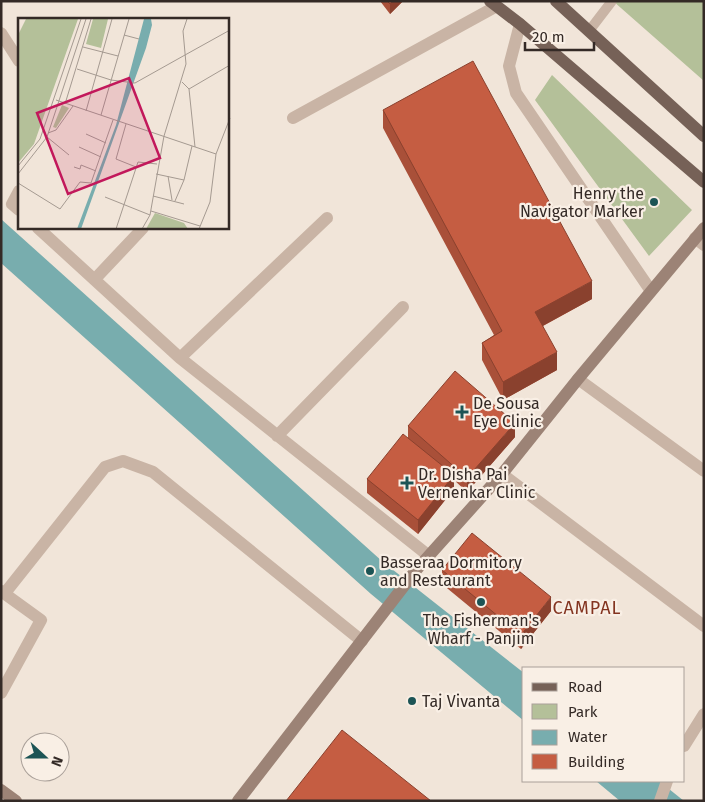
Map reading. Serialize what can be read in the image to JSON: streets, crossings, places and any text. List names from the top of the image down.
{
  "districts": ["CAMPAL"],
  "places": {
    "other": [
      "Henry the Navigator Marker",
      "Basseraa Dormitory and Restaurant",
      "The Fisherman's Wharf - Panjim",
      "Taj Vivanta"
    ],
    "health": ["De Sousa Eye Clinic", "Dr. Disha Pai Vernenkar Clinic"]
  },
  "legend": [
    "Road",
    "Park",
    "Water",
    "Building"
  ],
  "scale_bar": "20 m",
  "north": "right"
}
